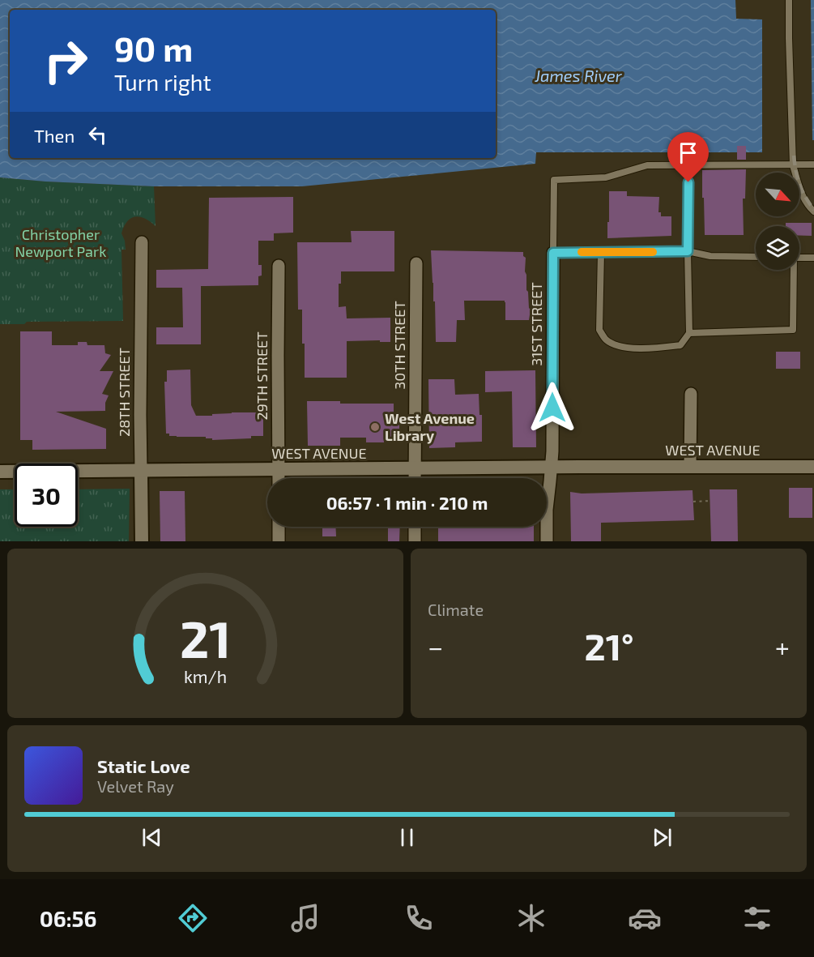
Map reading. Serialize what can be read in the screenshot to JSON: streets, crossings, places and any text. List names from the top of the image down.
{
  "streets": {
    "street": [
      "31ST STREET",
      "30TH STREET",
      "29TH STREET",
      "28TH STREET",
      "WEST AVENUE"
    ]
  },
  "crossings": [
    ["31ST STREET", "WEST AVENUE"],
    ["30TH STREET", "WEST AVENUE"],
    ["29TH STREET", "WEST AVENUE"],
    ["28TH STREET", "WEST AVENUE"]
  ],
  "water": ["James River"],
  "parks": ["Christopher Newport Park"],
  "places": ["West Avenue Library"],
  "north": "bottom right",
  "page": {
    "turn": ["90 m", "Turn right"],
    "then": "Then",
    "limit": "30",
    "trip": "06:57 · 1 min · 210 m",
    "tile": "Climate",
    "heat": ["−", "21°", "+"],
    "song": ["Static Love", "Velvet Ray"],
    "tabs": "06:56",
    "gauge": ["21", "km/h"]
  }
}
